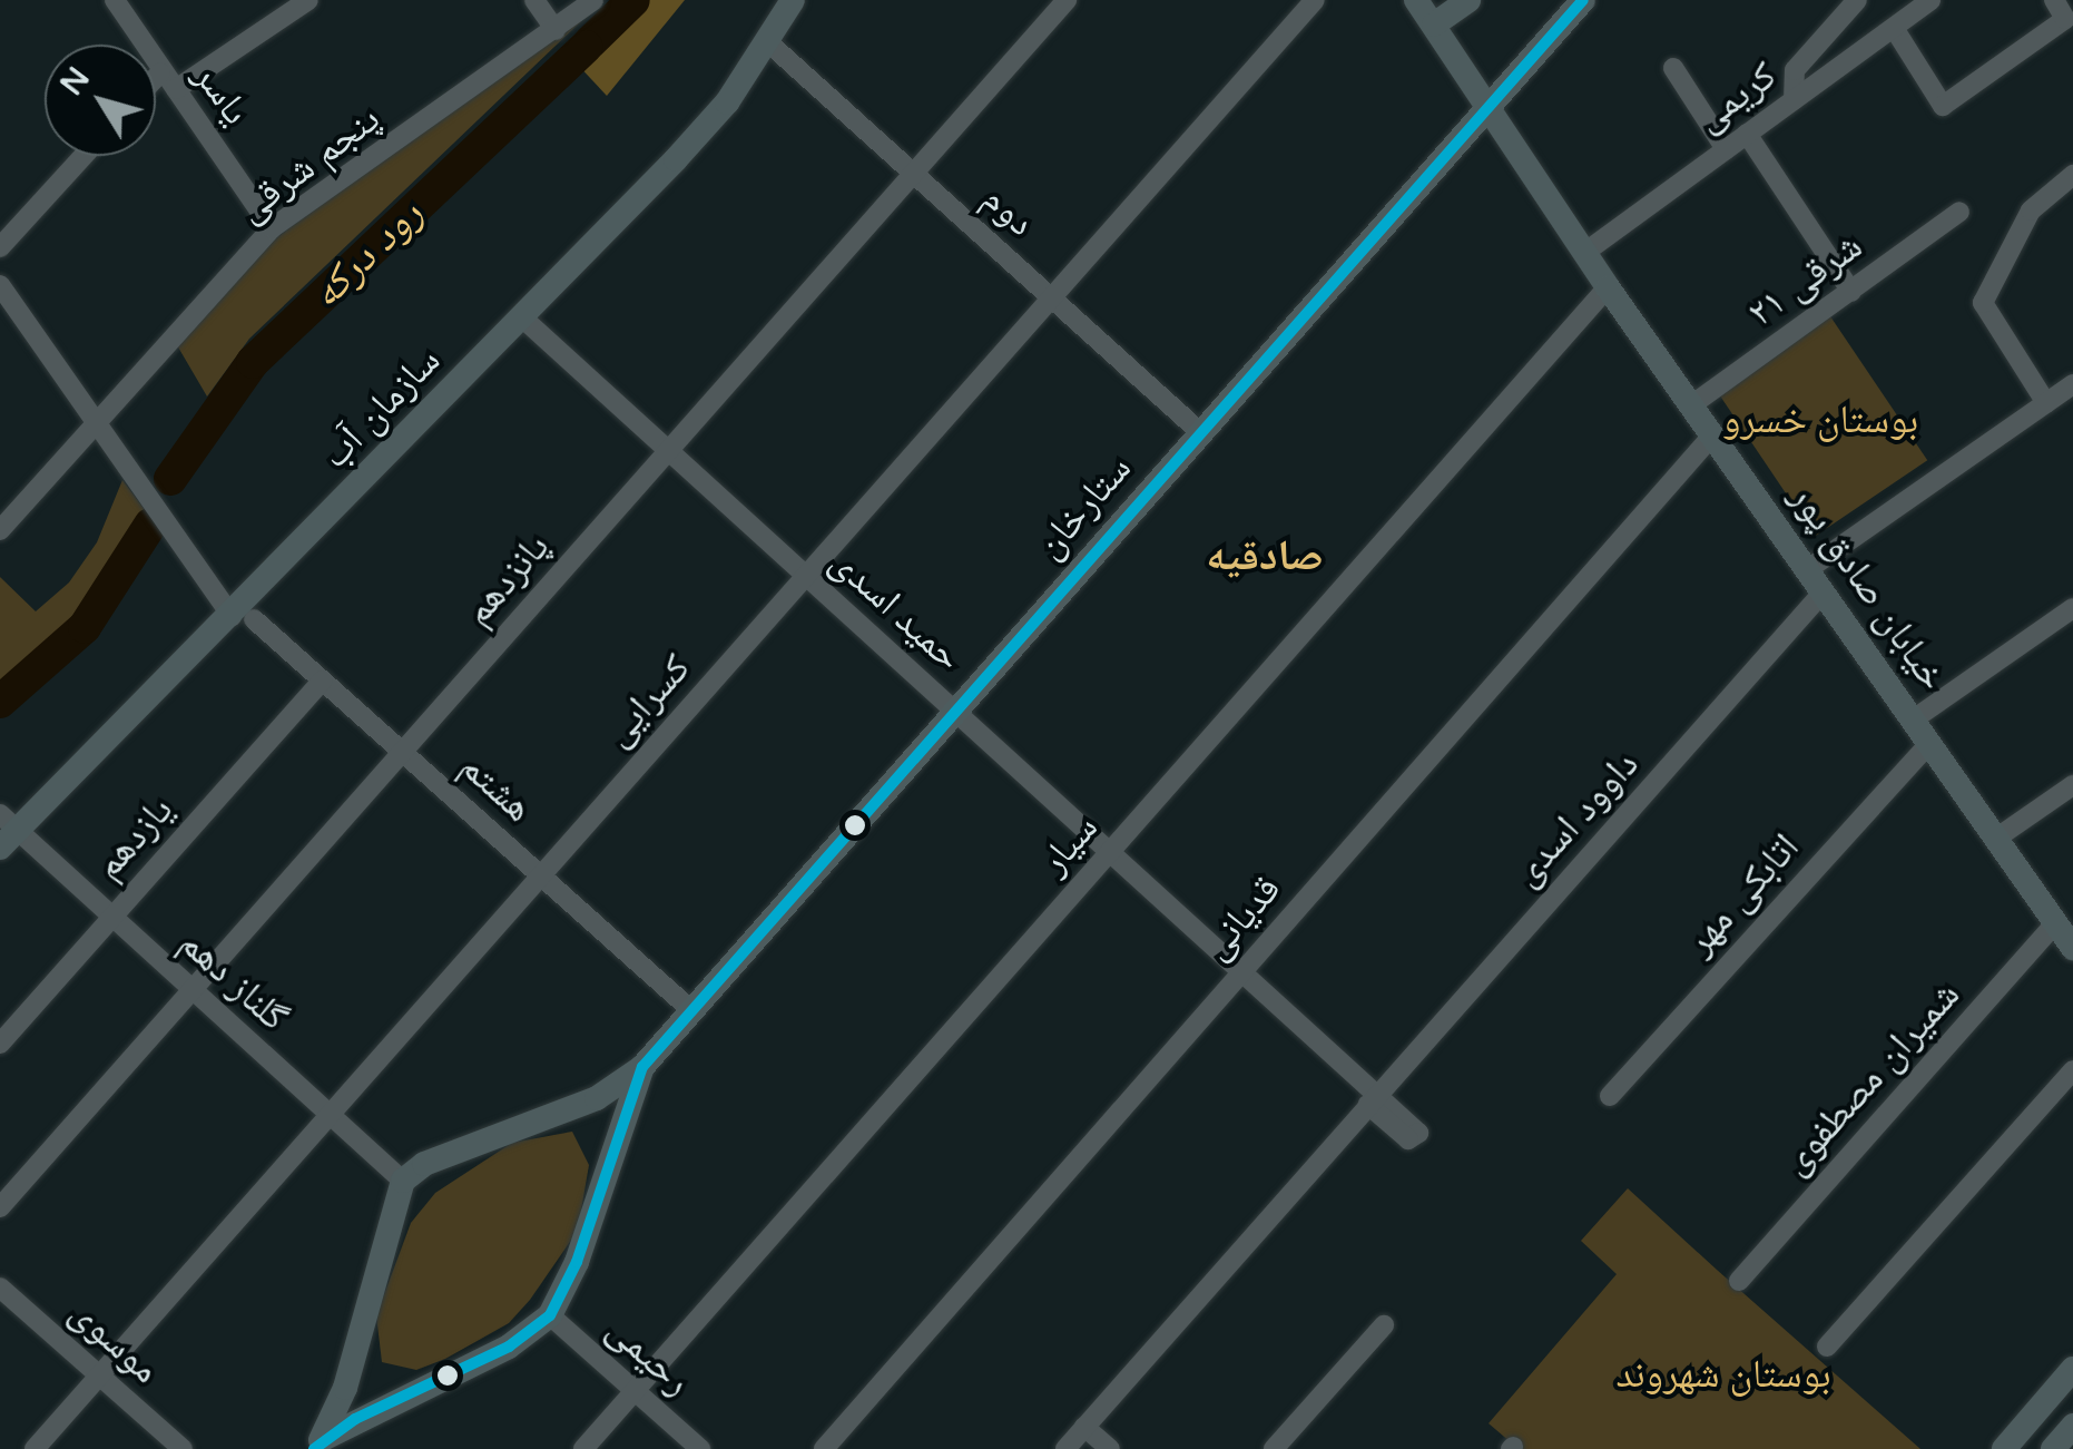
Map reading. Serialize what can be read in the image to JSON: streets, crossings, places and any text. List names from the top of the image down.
{
  "streets": {
    "main road": ["سازمان آب", "ستارخان", "خیابان صادق پور"],
    "street": [
      "یاسر",
      "کریمی",
      "پنجم شرقی",
      "دوم",
      "۲۱ شرقی",
      "پانزدهم",
      "حمید اسدی",
      "کسرایی",
      "هشتم",
      "داوود اسدی",
      "یازدهم",
      "سیار",
      "اتابکی مهر",
      "قدیانی",
      "گلناز دهم",
      "شمیران مصطفوی",
      "موسوی",
      "رحیمی"
    ]
  },
  "crossings": [
    ["یاسر", "پنجم شرقی"],
    ["کریمی", "خیابان صادق پور"],
    ["پنجم شرقی", "هشتم"],
    ["دوم", "سازمان آب"],
    ["دوم", "ستارخان"],
    ["دوم", "پانزدهم"],
    ["دوم", "کسرایی"],
    ["۲۱ شرقی", "خیابان صادق پور"],
    ["سازمان آب", "حمید اسدی"],
    ["سازمان آب", "هشتم"],
    ["سازمان آب", "گلناز دهم"],
    ["ستارخان", "خیابان صادق پور"],
    ["ستارخان", "حمید اسدی"],
    ["ستارخان", "هشتم"],
    ["پانزدهم", "حمید اسدی"],
    ["پانزدهم", "هشتم"],
    ["پانزدهم", "گلناز دهم"],
    ["خیابان صادق پور", "داوود اسدی"],
    ["خیابان صادق پور", "سیار"],
    ["خیابان صادق پور", "اتابکی مهر"],
    ["خیابان صادق پور", "قدیانی"],
    ["خیابان صادق پور", "شمیران مصطفوی"],
    ["حمید اسدی", "کسرایی"],
    ["حمید اسدی", "داوود اسدی"],
    ["حمید اسدی", "سیار"],
    ["حمید اسدی", "قدیانی"],
    ["کسرایی", "هشتم"],
    ["کسرایی", "گلناز دهم"],
    ["کسرایی", "موسوی"],
    ["هشتم", "یازدهم"],
    ["یازدهم", "گلناز دهم"],
    ["سیار", "رحیمی"]
  ],
  "districts": ["صادقیه"],
  "water": ["رود درکه"],
  "parks": ["بوستان خسرو", "بوستان شهروند"],
  "north": "top left"
}
